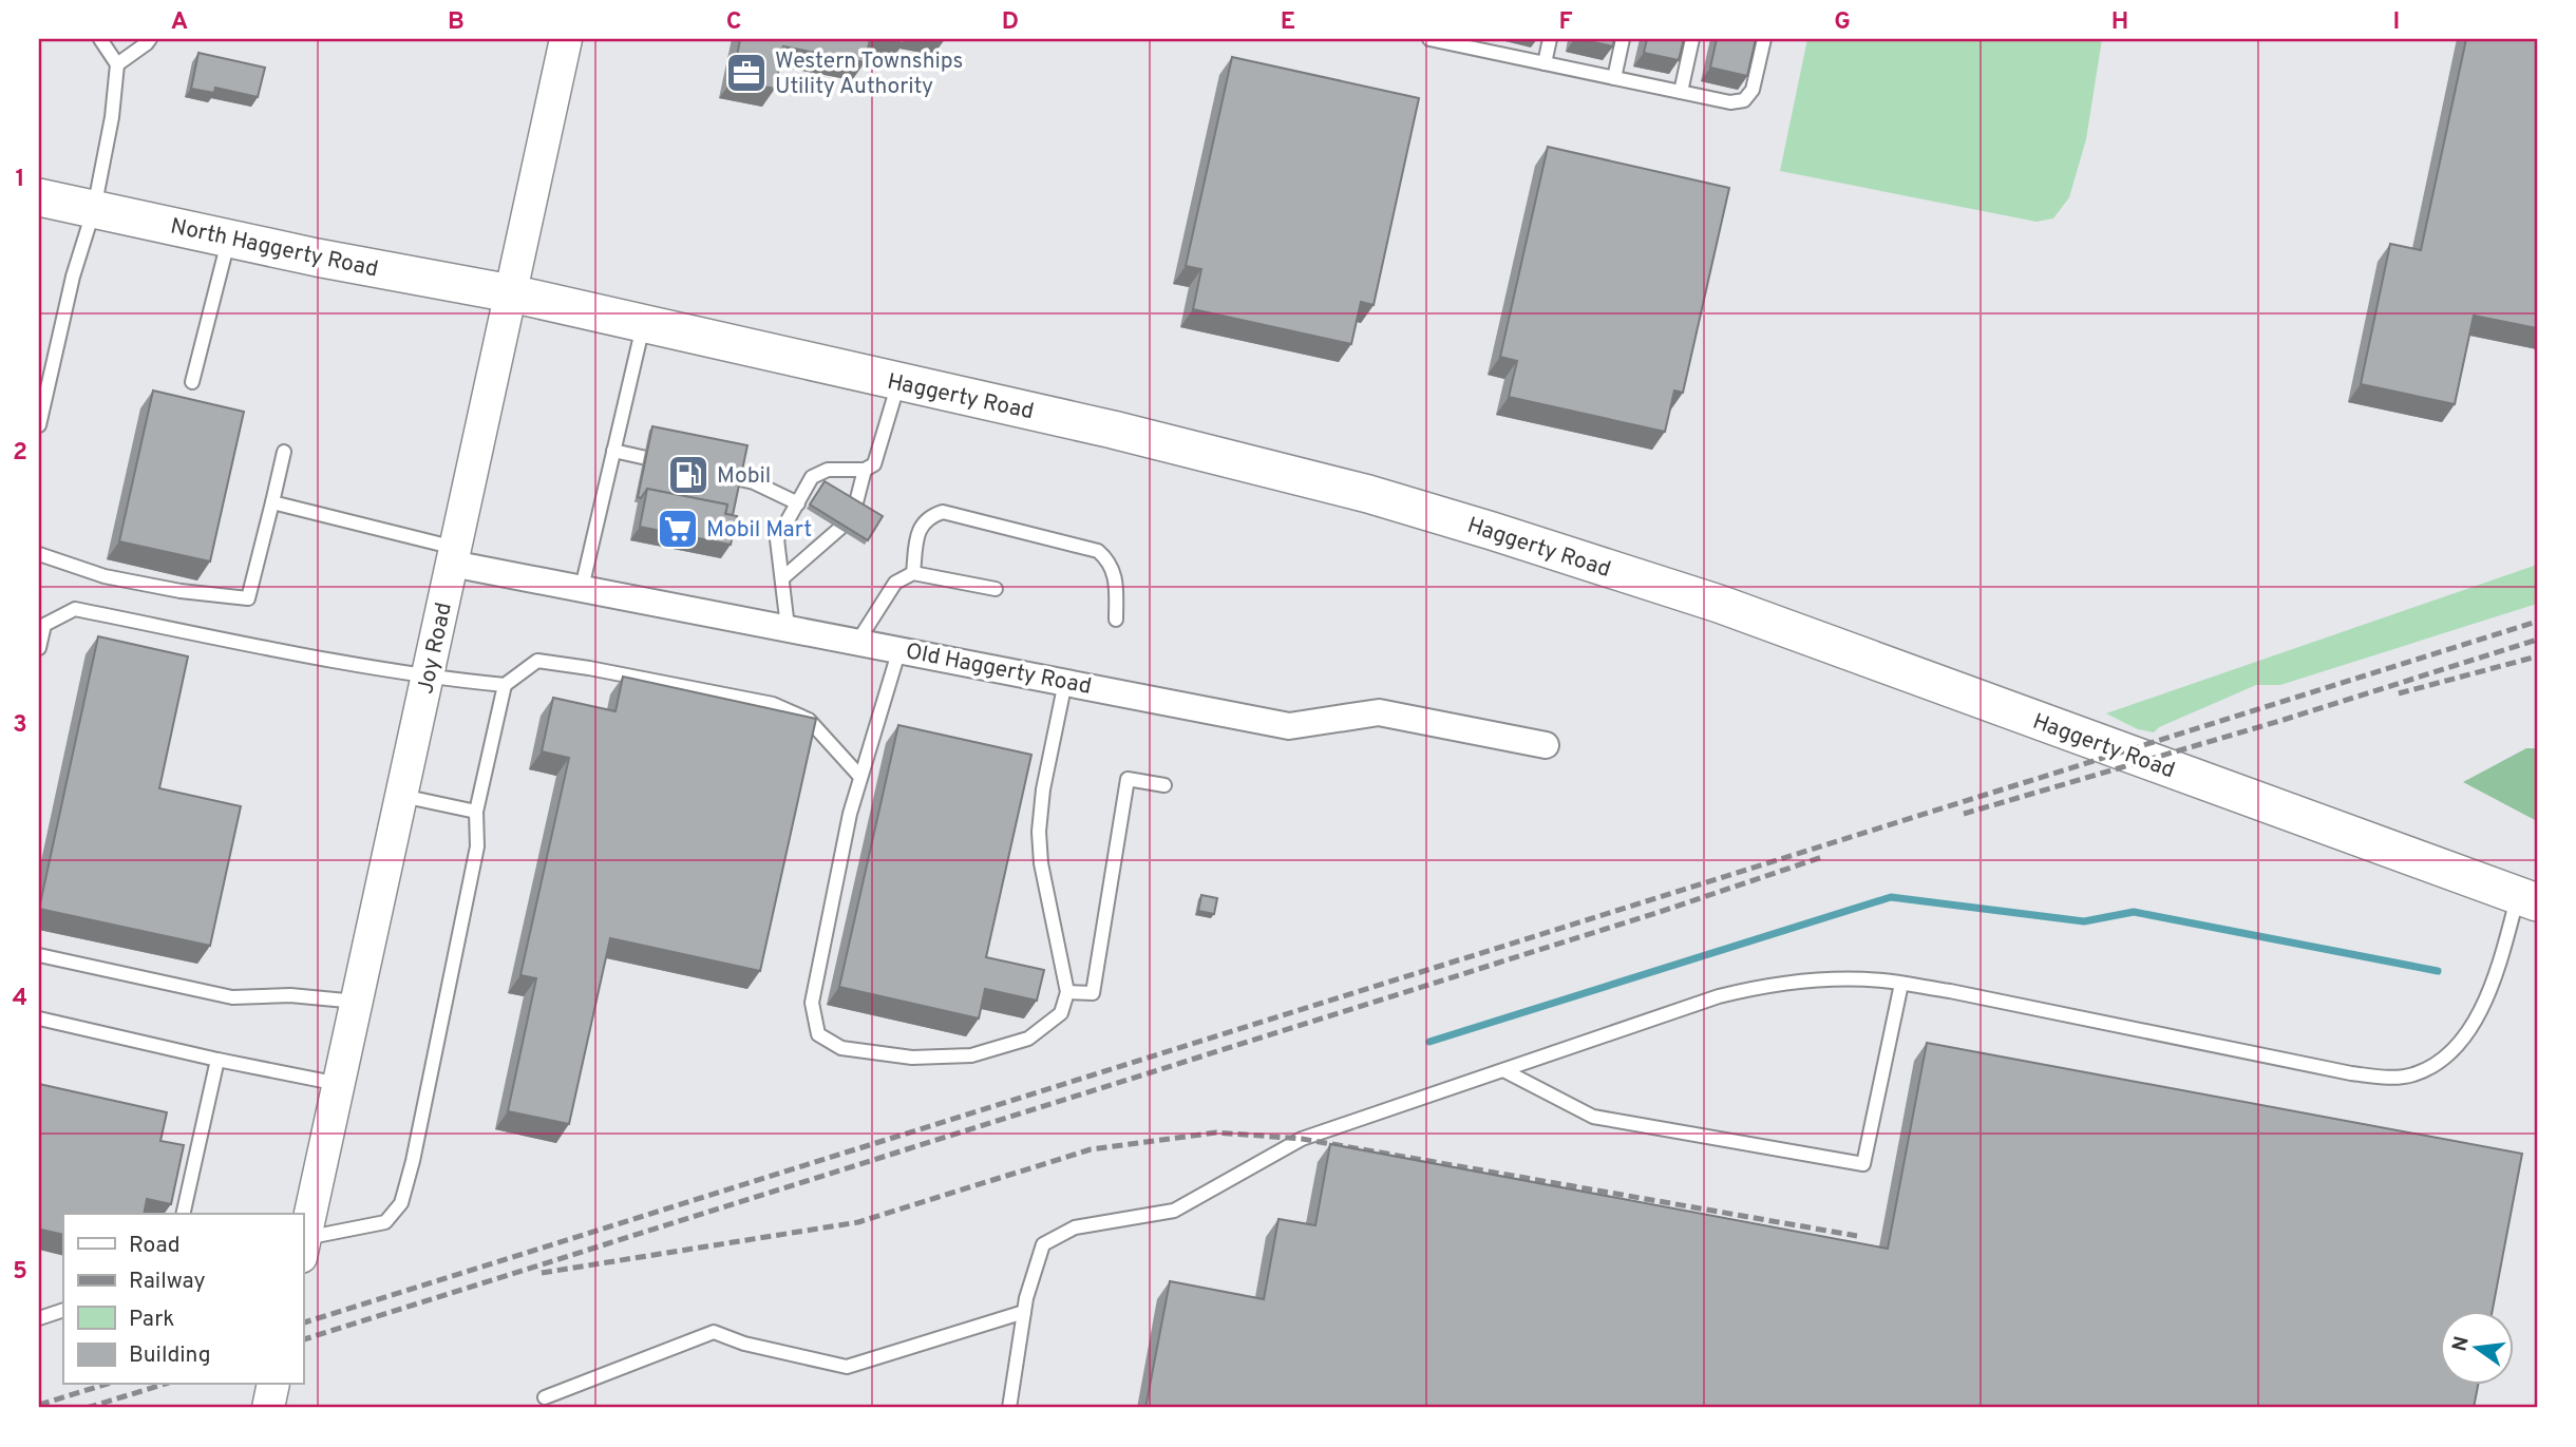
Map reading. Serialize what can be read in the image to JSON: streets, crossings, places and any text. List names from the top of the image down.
{
  "streets": {
    "main road": ["North Haggerty Road", "Haggerty Road"],
    "street": ["Joy Road", "Old Haggerty Road"]
  },
  "crossings": [
    ["North Haggerty Road", "Haggerty Road"],
    ["North Haggerty Road", "Joy Road"],
    ["Haggerty Road", "Joy Road"],
    ["Joy Road", "Old Haggerty Road"]
  ],
  "places": {
    "office": ["Western Townships Utility Authority"],
    "fuel station": ["Mobil"],
    "supermarket": ["Mobil Mart"]
  },
  "legend": [
    "Road",
    "Railway",
    "Park",
    "Building"
  ],
  "north": "left",
  "grid": {
    "columns": [
      "A",
      "B",
      "C",
      "D",
      "E",
      "F",
      "G",
      "H",
      "I"
    ],
    "rows": [
      "1",
      "2",
      "3",
      "4",
      "5"
    ]
  }
}
